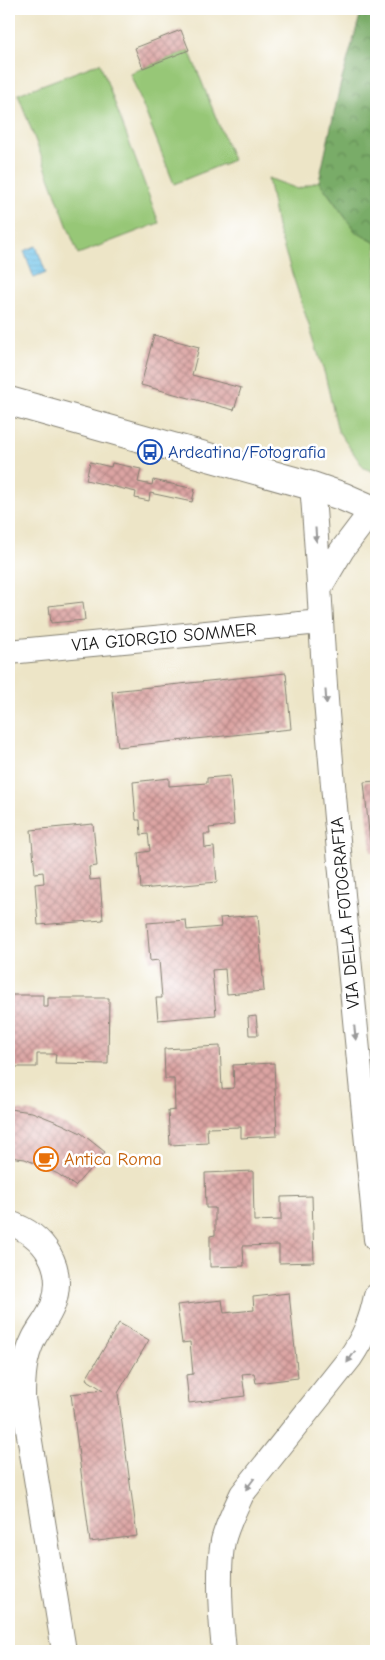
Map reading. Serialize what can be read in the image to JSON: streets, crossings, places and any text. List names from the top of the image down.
{
  "streets": {
    "street": ["VIA GIORGIO SOMMER", "VIA DELLA FOTOGRAFIA"]
  },
  "crossings": [
    ["VIA GIORGIO SOMMER", "VIA DELLA FOTOGRAFIA"]
  ],
  "one_way": ["VIA DELLA FOTOGRAFIA"],
  "places": {
    "bus stop": ["Ardeatina/Fotografia"],
    "cafe": ["Antica Roma"]
  }
}
